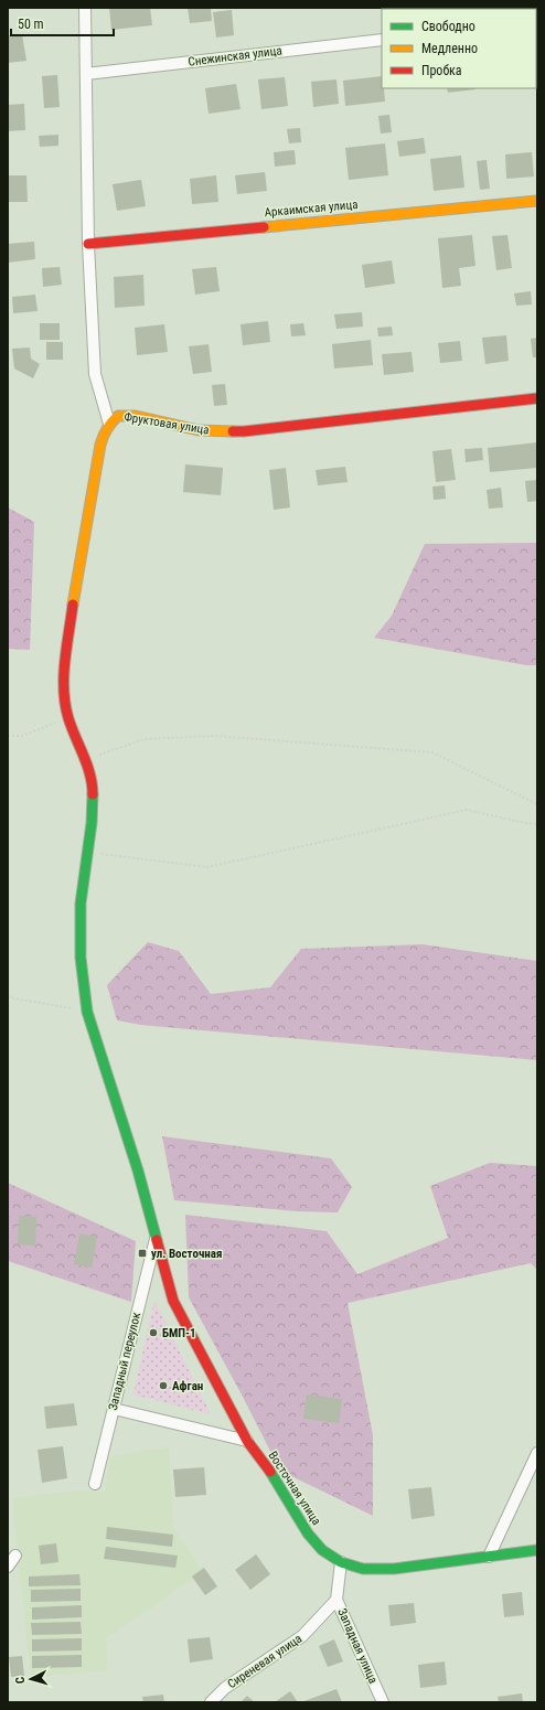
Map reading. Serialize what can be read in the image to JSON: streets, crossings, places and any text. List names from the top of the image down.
{
  "streets": {
    "street": [
      "Снежинская улица",
      "Аркаимская улица",
      "Фруктовая улица",
      "Западный переулок",
      "Восточная улица",
      "Западная улица",
      "Сиреневая улица"
    ]
  },
  "crossings": [
    ["Снежинская улица", "Фруктовая улица"],
    ["Аркаимская улица", "Фруктовая улица"],
    ["Фруктовая улица", "Восточная улица"],
    ["Западный переулок", "Восточная улица"],
    ["Восточная улица", "Западная улица"],
    ["Западная улица", "Сиреневая улица"]
  ],
  "places": {
    "transit": ["ул. Восточная"],
    "other": ["БМП-1", "Афган"]
  },
  "legend": ["Свободно", "Медленно", "Пробка"],
  "scale_bar": "50 m",
  "north": "left"
}
